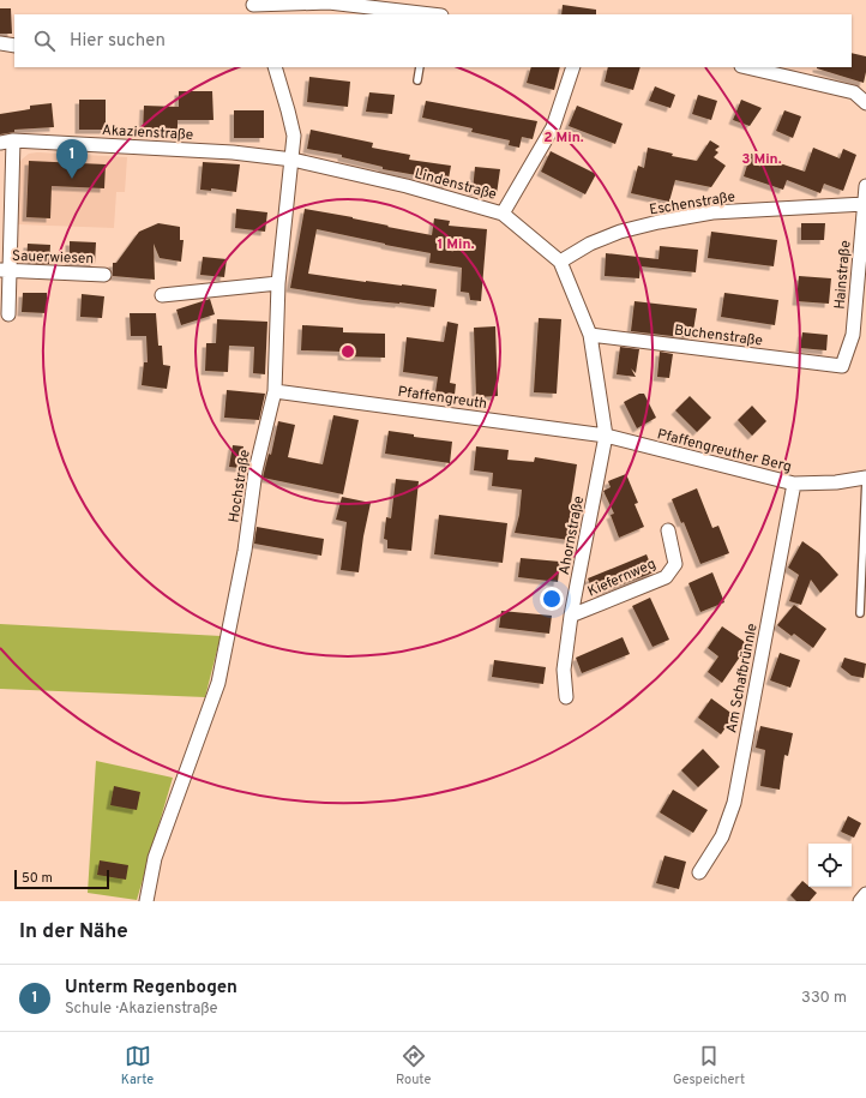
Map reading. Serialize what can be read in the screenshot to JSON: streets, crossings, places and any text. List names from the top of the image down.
{
  "streets": {
    "street": [
      "Akazienstraße",
      "Lindenstraße",
      "Eschenstraße",
      "Sauerwiesen",
      "Hainstraße",
      "Buchenstraße",
      "Pfaffengreuth",
      "Pfaffengreuther Berg",
      "Hochstraße",
      "Ahornstraße",
      "Kiefernweg",
      "Am Schafbrünnle"
    ]
  },
  "crossings": [
    ["Akazienstraße", "Lindenstraße"],
    ["Akazienstraße", "Hochstraße"],
    ["Lindenstraße", "Eschenstraße"],
    ["Lindenstraße", "Buchenstraße"],
    ["Lindenstraße", "Pfaffengreuth"],
    ["Lindenstraße", "Pfaffengreuther Berg"],
    ["Lindenstraße", "Hochstraße"],
    ["Lindenstraße", "Ahornstraße"],
    ["Eschenstraße", "Hainstraße"],
    ["Hainstraße", "Buchenstraße"],
    ["Pfaffengreuth", "Pfaffengreuther Berg"],
    ["Pfaffengreuth", "Hochstraße"],
    ["Pfaffengreuth", "Ahornstraße"],
    ["Pfaffengreuther Berg", "Ahornstraße"],
    ["Pfaffengreuther Berg", "Am Schafbrünnle"],
    ["Ahornstraße", "Kiefernweg"]
  ],
  "scale_bar": "50 m",
  "page": {
    "search": "Hier suchen",
    "pins": "1",
    "scale": "50 m",
    "heading": "In der Nähe",
    "list": [
      {
        "mark": "1",
        "name": "Unterm Regenbogen",
        "note": "Schule · Akazienstraße",
        "value": "330 m"
      }
    ],
    "nav": ["Karte", "Route", "Gespeichert"]
  },
  "rings": ["2 Min.", "3 Min.", "1 Min."]
}
